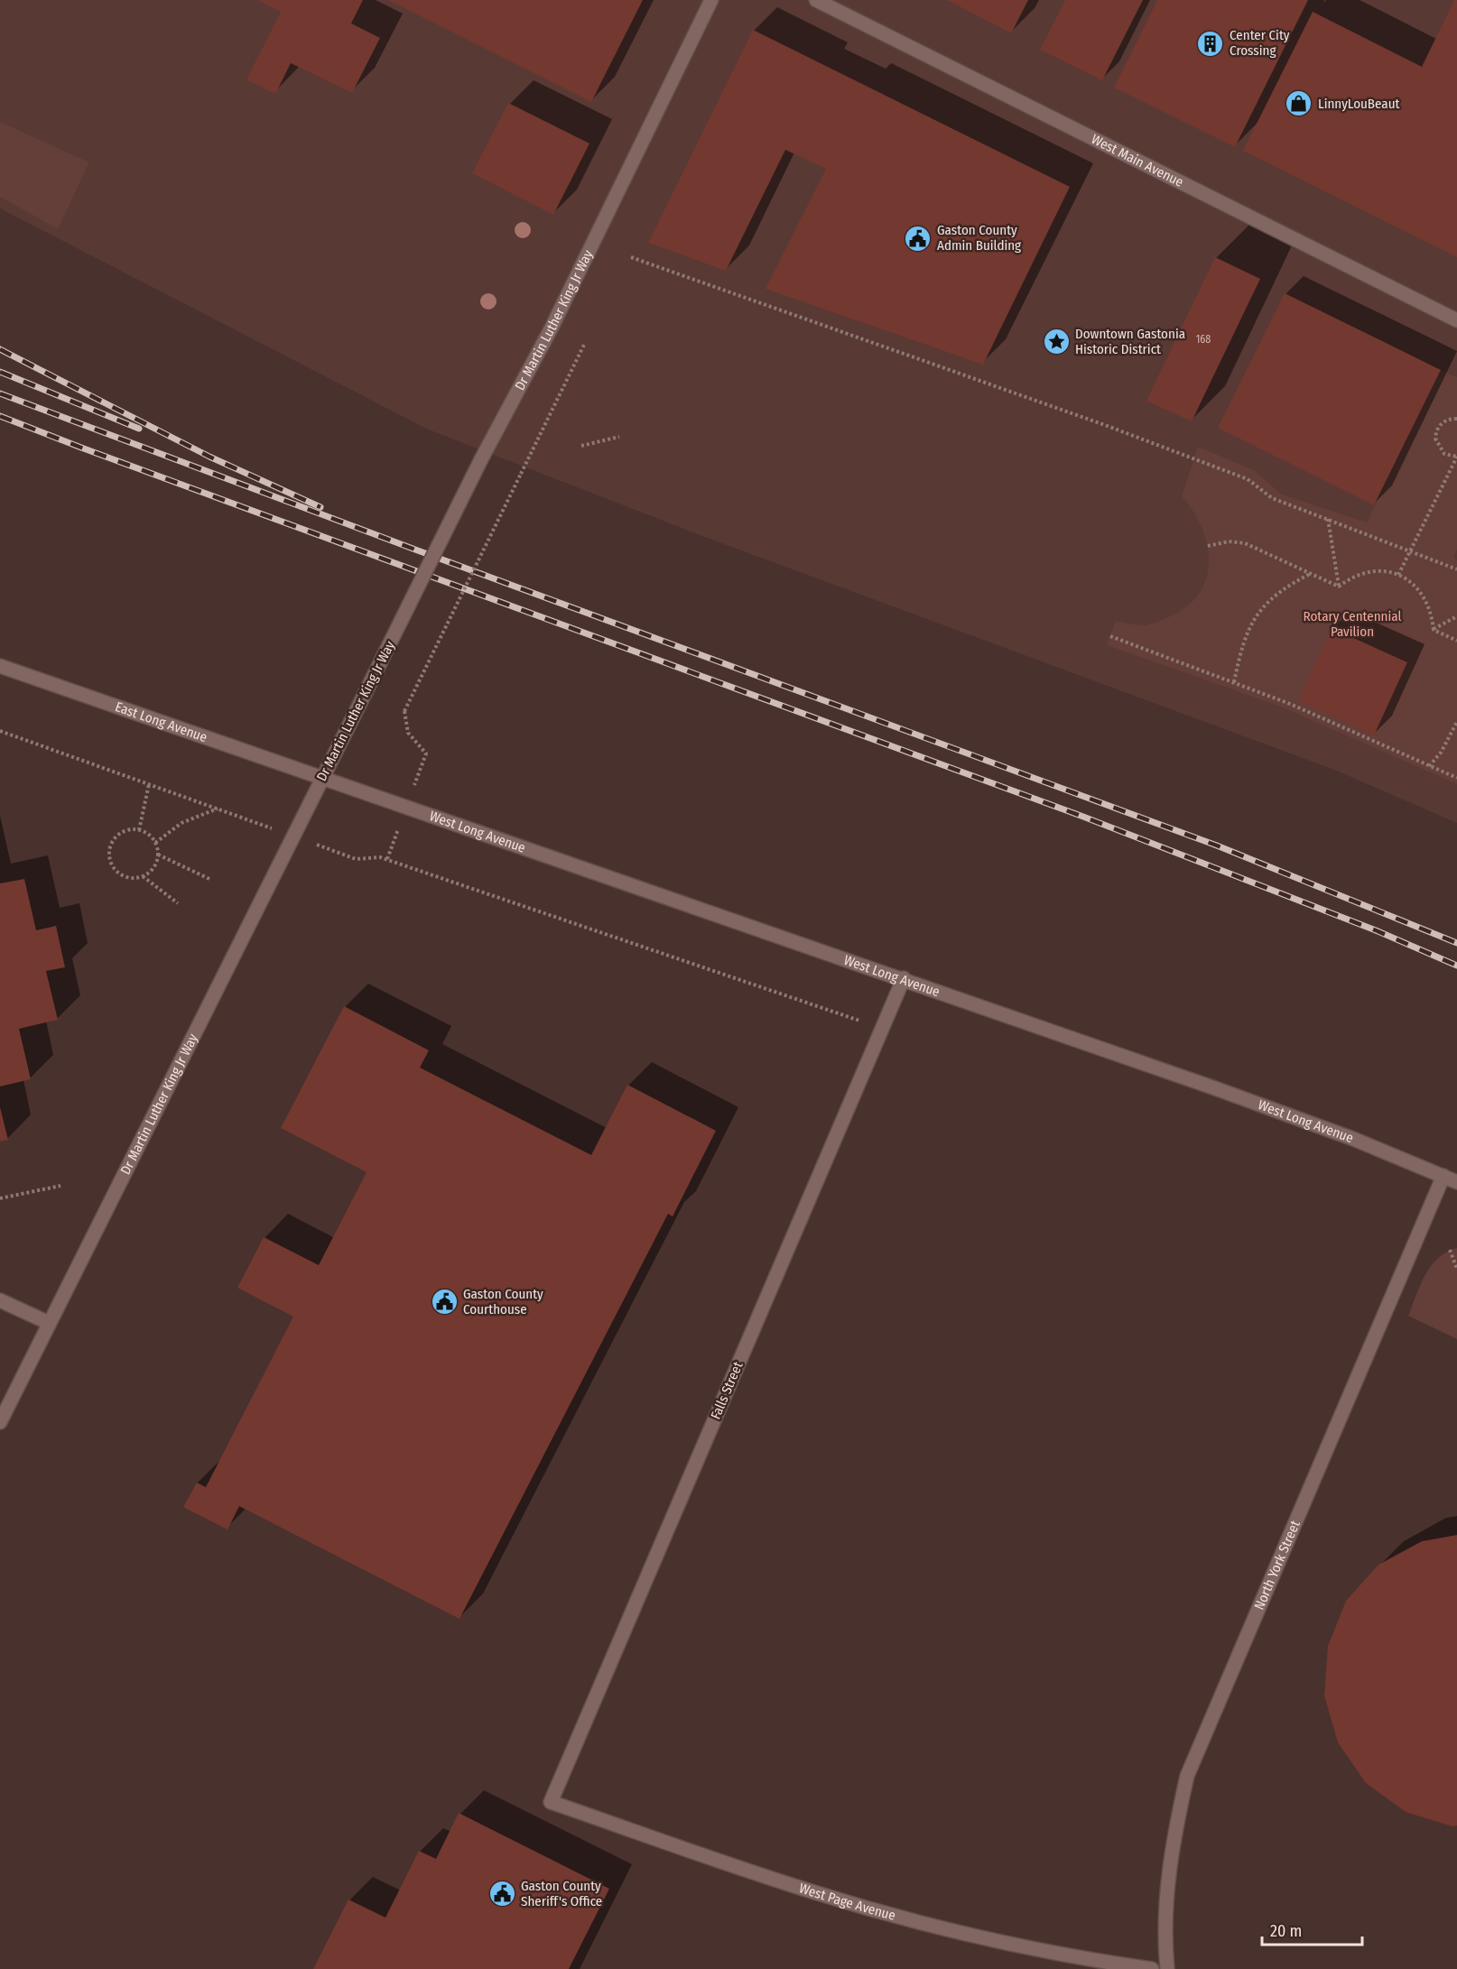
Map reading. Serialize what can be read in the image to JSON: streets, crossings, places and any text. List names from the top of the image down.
{
  "streets": {
    "main road": [
      "West Main Avenue",
      "Dr Martin Luther King Jr Way",
      "East Long Avenue",
      "West Long Avenue",
      "Falls Street",
      "North York Street",
      "West Page Avenue"
    ]
  },
  "crossings": [
    ["Dr Martin Luther King Jr Way", "East Long Avenue"],
    ["Dr Martin Luther King Jr Way", "West Long Avenue"],
    ["East Long Avenue", "West Long Avenue"],
    ["West Long Avenue", "Falls Street"],
    ["West Long Avenue", "North York Street"],
    ["Falls Street", "West Page Avenue"]
  ],
  "parks": ["Rotary Centennial Pavilion"],
  "places": {
    "building": ["Center City Crossing"],
    "shop": ["LinnyLouBeaut"],
    "public building": ["Gaston County Admin Building", "Gaston County Courthouse", "Gaston County Sheriff's Office"],
    "place": ["Downtown Gastonia Historic District"]
  },
  "house_numbers": ["168"],
  "scale_bar": "20 m"
}
